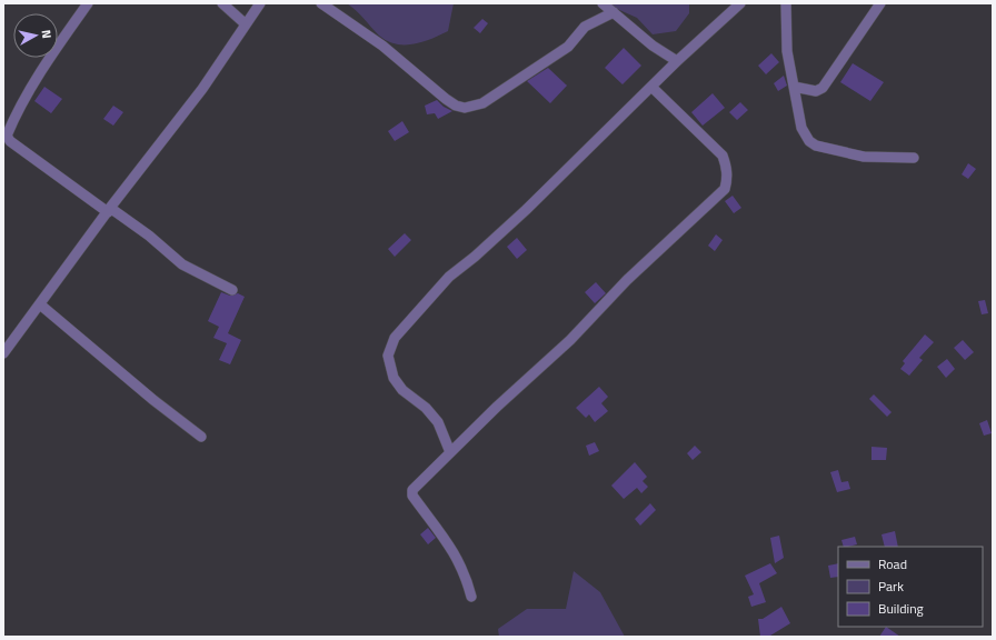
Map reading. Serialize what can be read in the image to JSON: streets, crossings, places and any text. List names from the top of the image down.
{
  "legend": ["Road", "Park", "Building"],
  "north": "right"
}
